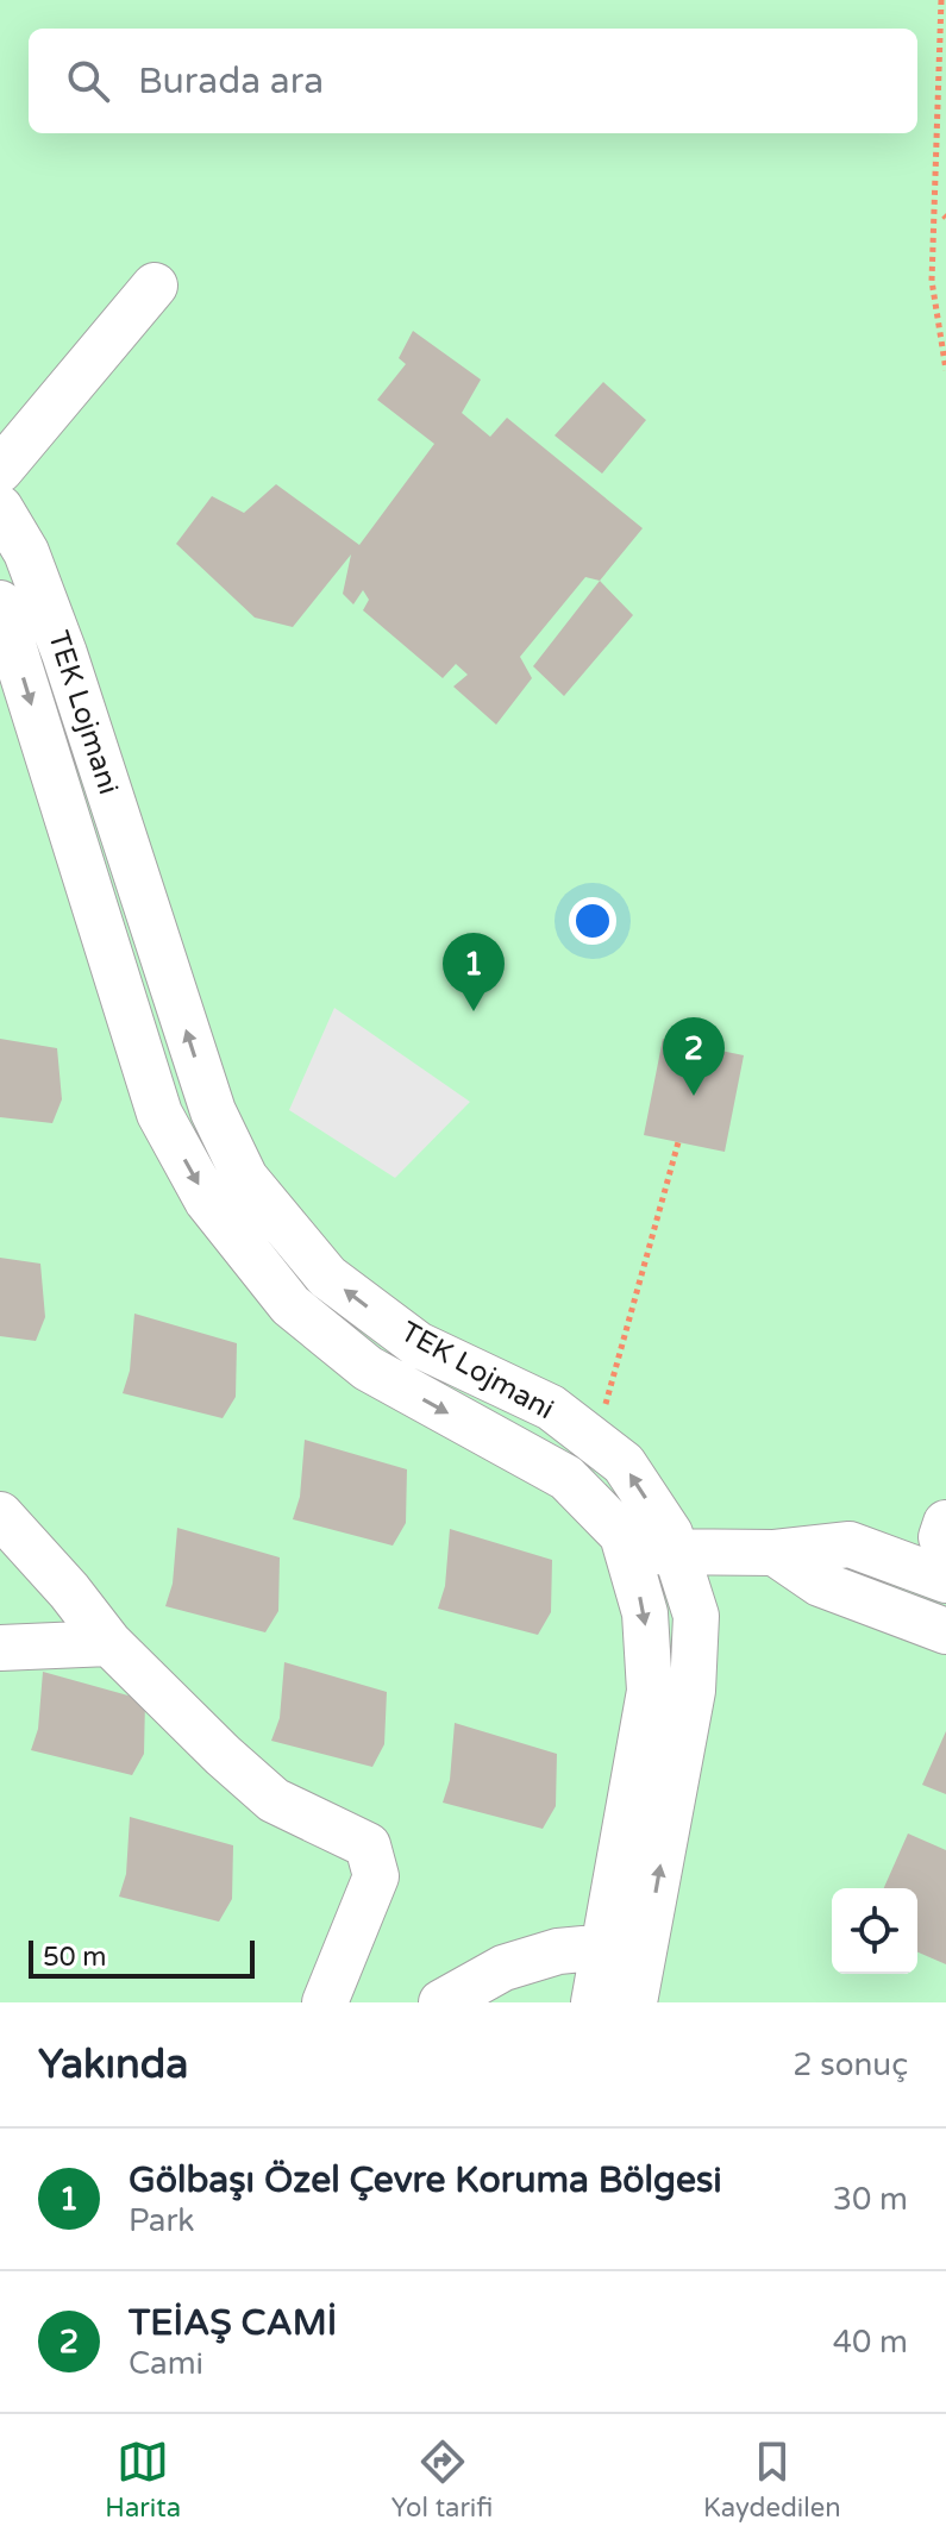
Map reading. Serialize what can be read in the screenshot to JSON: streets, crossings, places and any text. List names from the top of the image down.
{
  "streets": {
    "street": ["TEK Lojmani"]
  },
  "scale_bar": "50 m",
  "page": {
    "search": "Burada ara",
    "pins": ["1", "2"],
    "scale": "50 m",
    "heading": ["Yakında", "2 sonuç"],
    "list": [
      {
        "mark": "1",
        "name": "Gölbaşı Özel Çevre Koruma Bölgesi",
        "note": "Park",
        "value": "30 m"
      },
      {
        "mark": "2",
        "name": "TEİAŞ CAMİ",
        "note": "Cami",
        "value": "40 m"
      }
    ],
    "nav": ["Harita", "Yol tarifi", "Kaydedilen"]
  }
}
